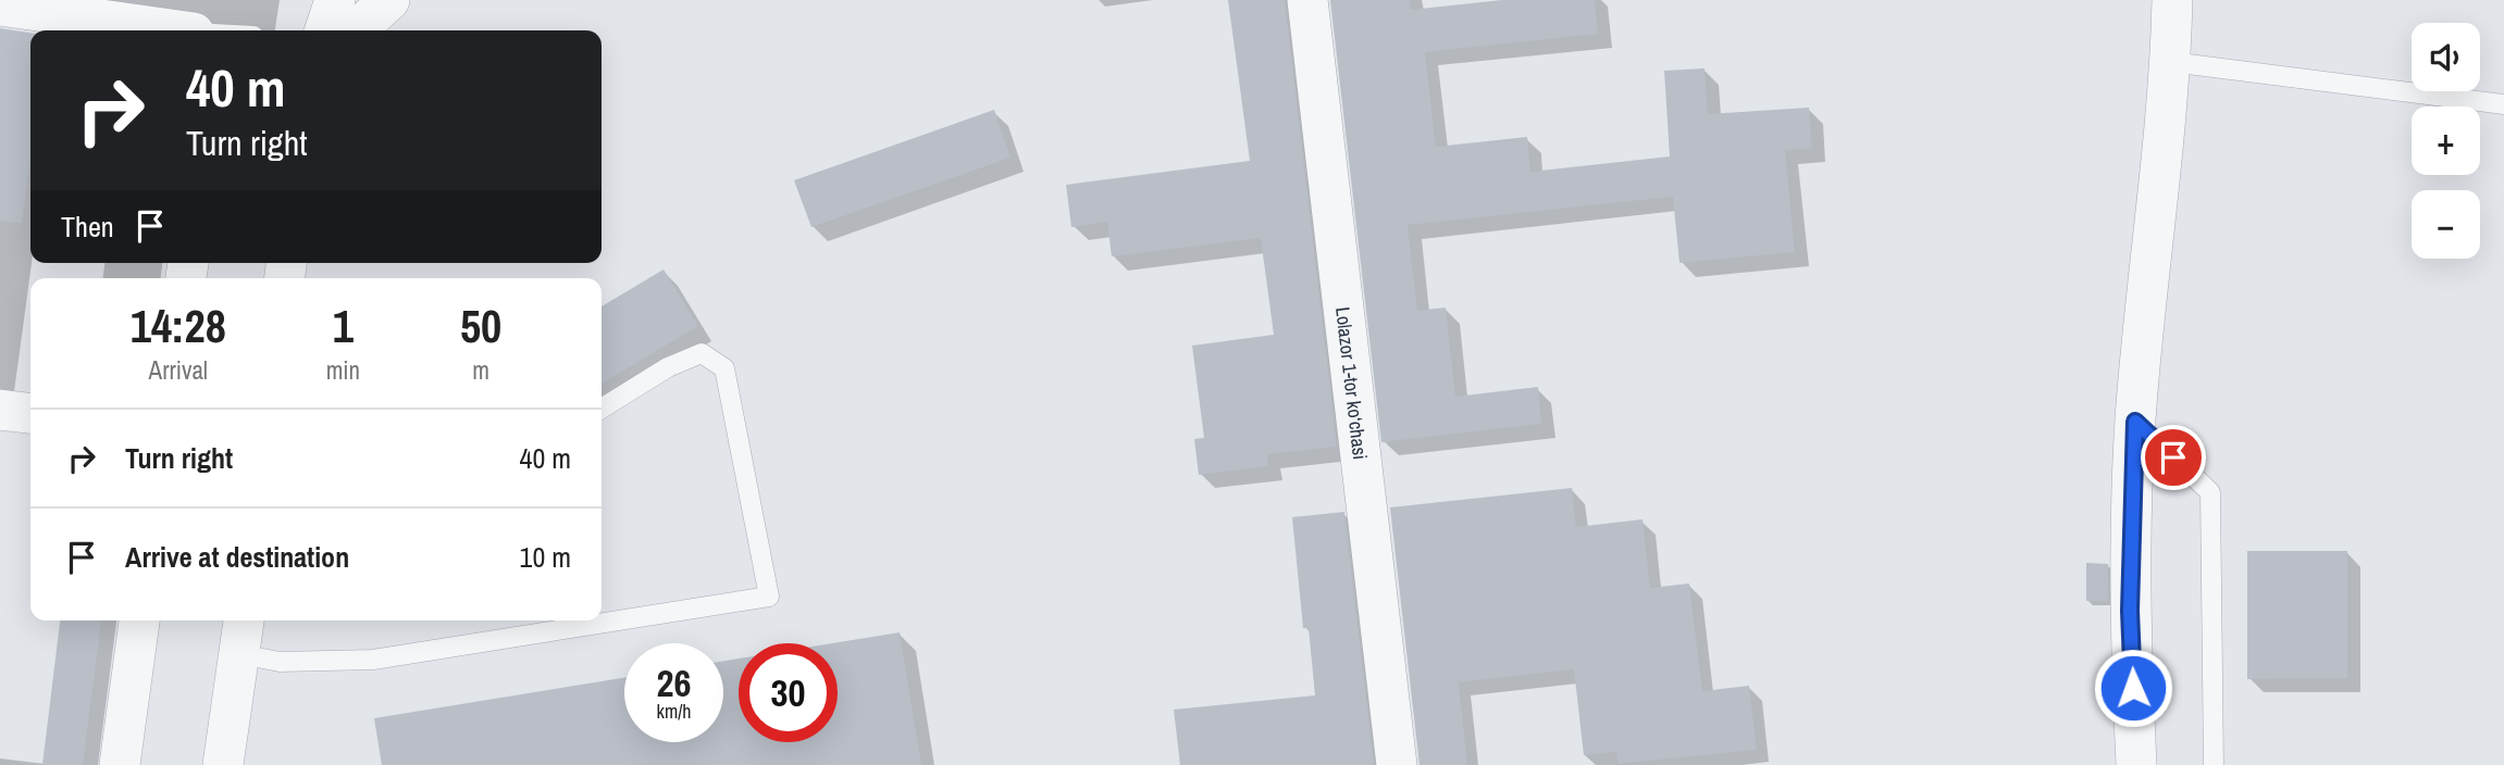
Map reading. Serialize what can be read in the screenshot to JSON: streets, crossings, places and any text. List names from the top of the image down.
{
  "streets": {
    "street": ["Lolazor 1-tor ko‘chasi"]
  },
  "page": {
    "map_buttons": ["+", "−"],
    "turn": ["40 m", "Turn right"],
    "then": "Then",
    "eta": [
      "14:28",
      "Arrival",
      "1",
      "min",
      "50",
      "m"
    ],
    "list": [
      {
        "name": "Turn right",
        "value": "40 m"
      },
      {
        "name": "Arrive at destination",
        "value": "10 m"
      }
    ],
    "speed": "26 km/h",
    "limit": "30"
  }
}
